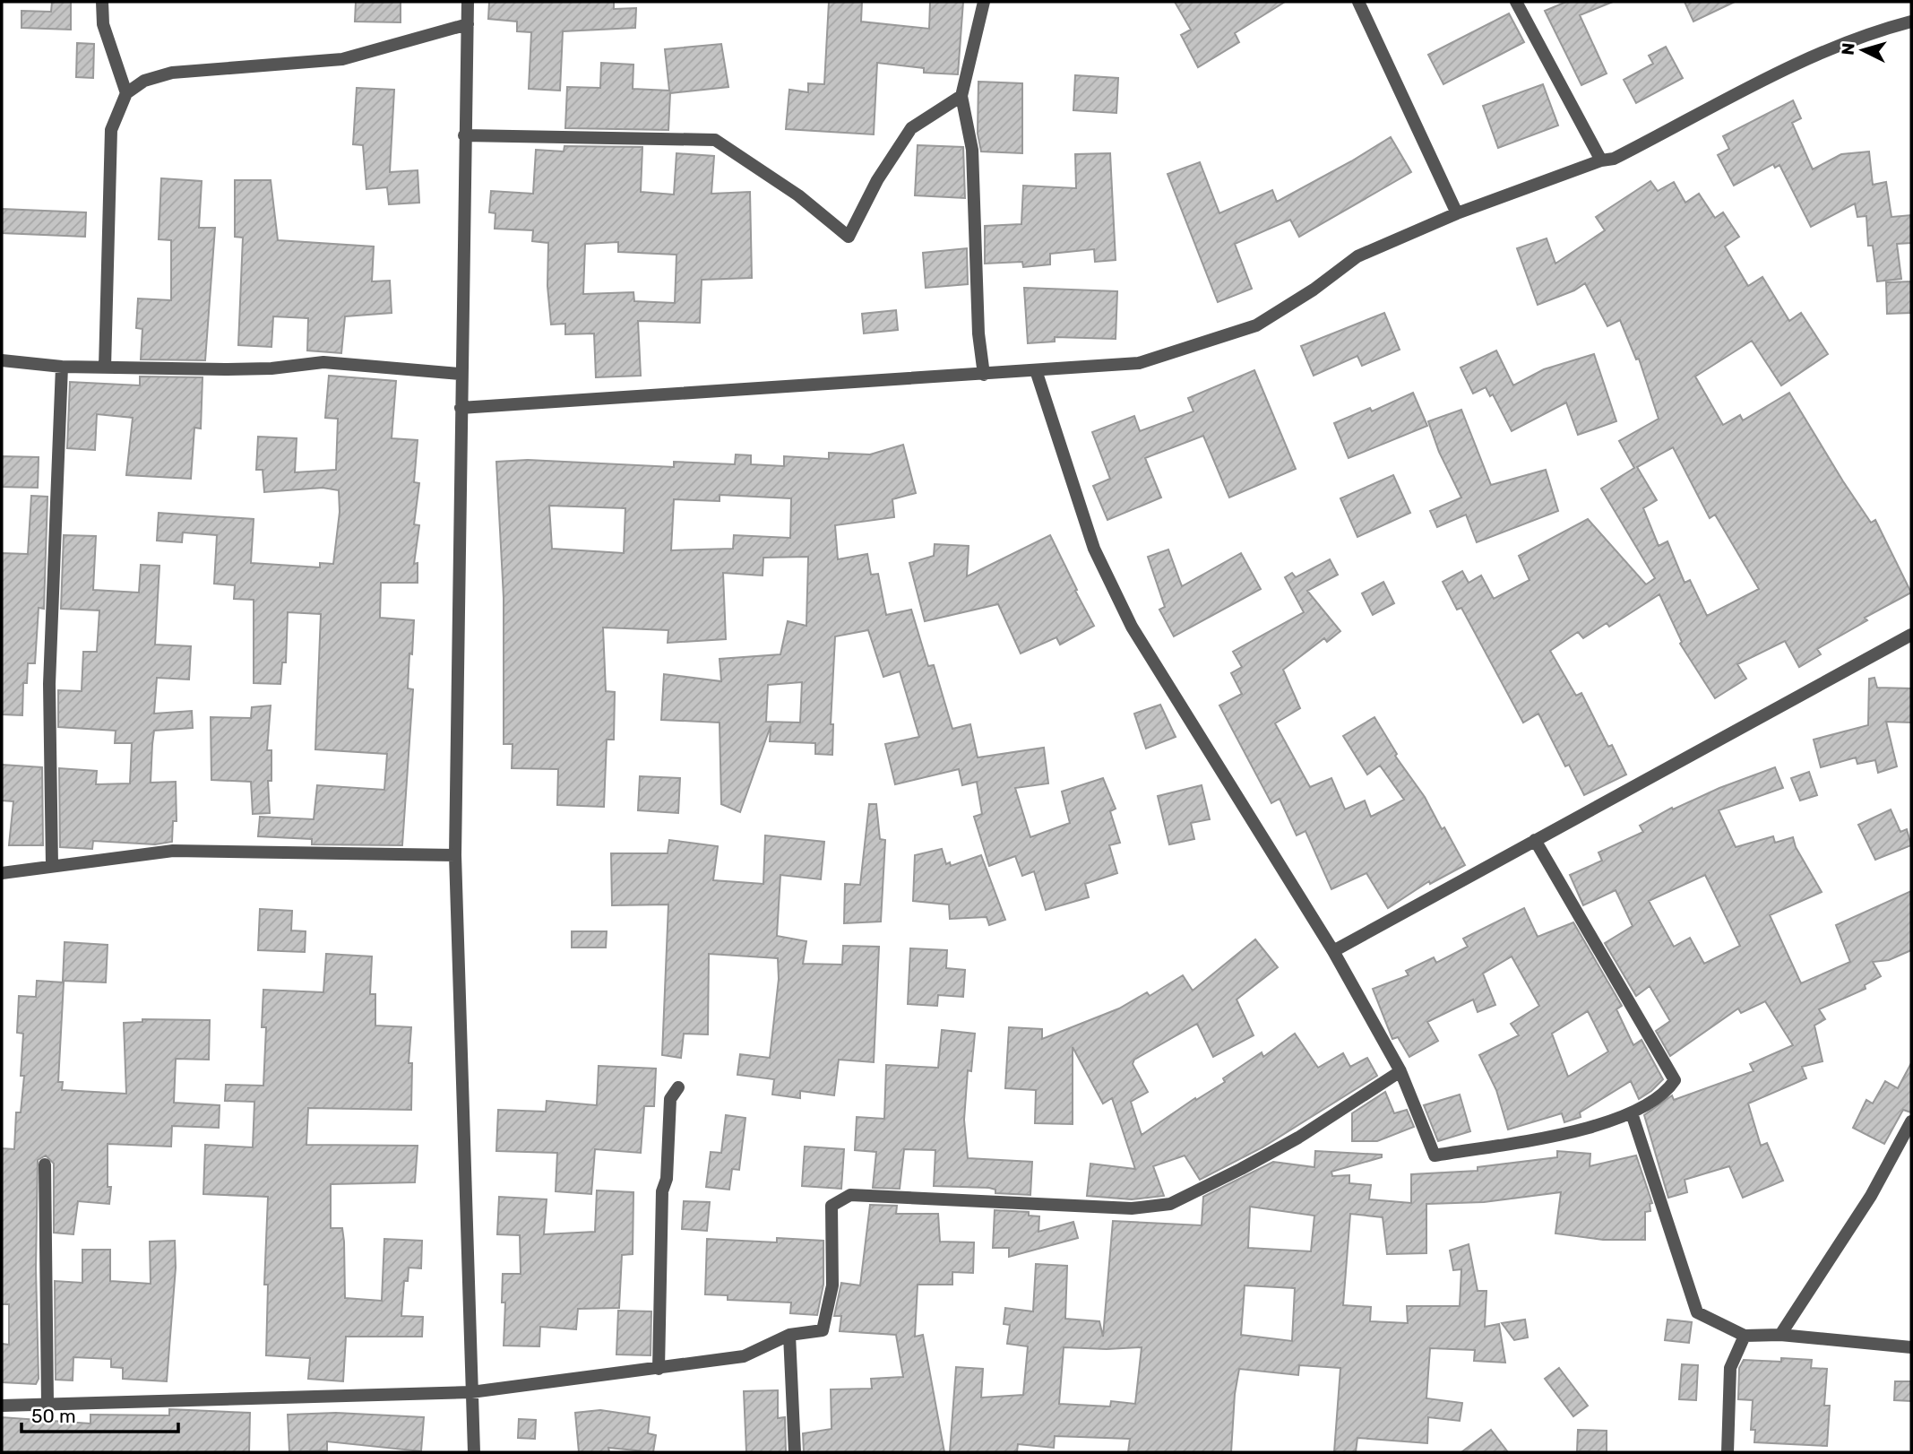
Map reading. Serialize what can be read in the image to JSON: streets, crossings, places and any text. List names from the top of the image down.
{
  "scale_bar": "50 m",
  "north": "left"
}
